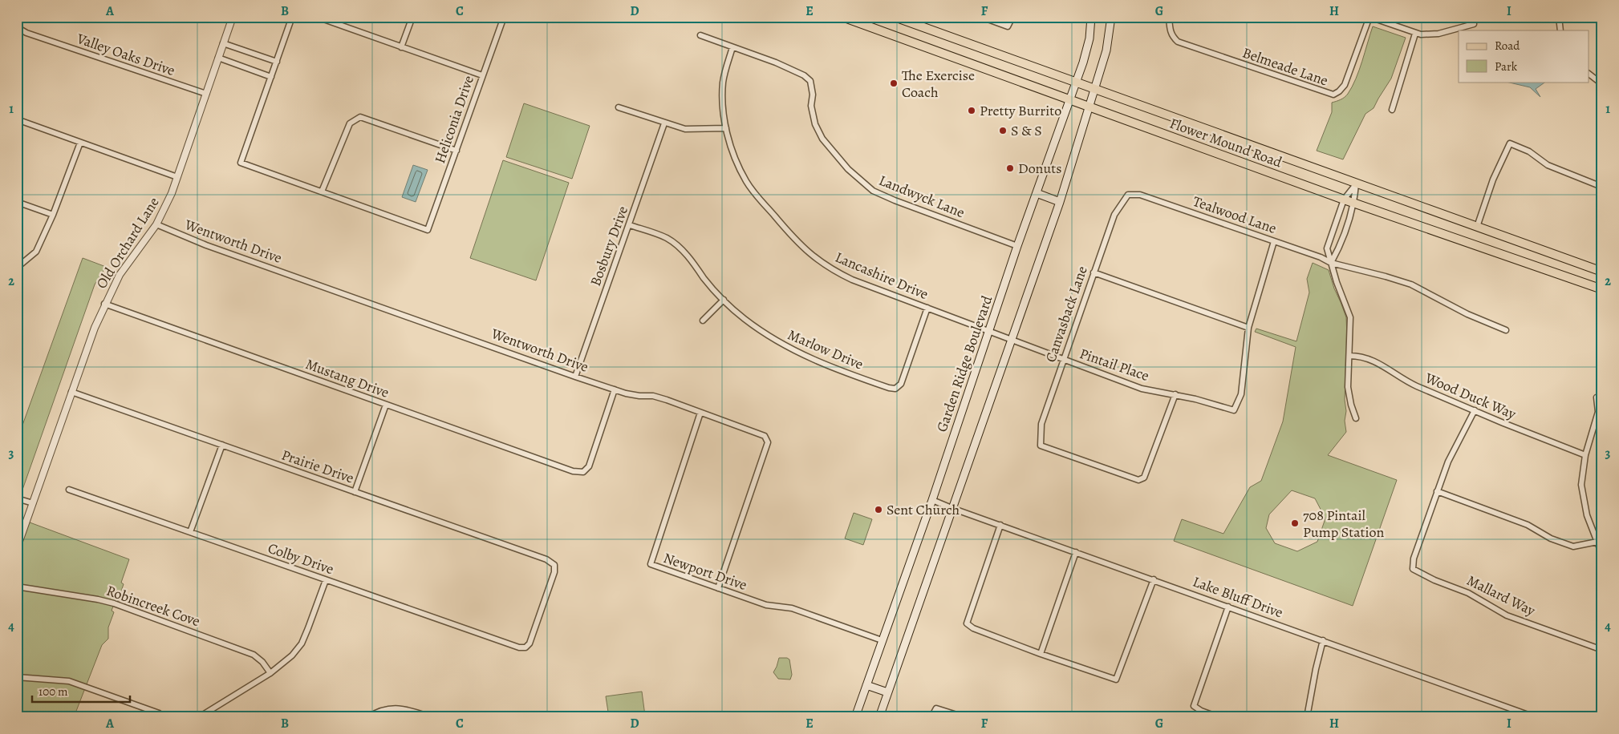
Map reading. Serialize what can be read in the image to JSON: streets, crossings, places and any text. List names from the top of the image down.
{
  "streets": {
    "main road": ["Flower Mound Road", "Garden Ridge Boulevard"],
    "street": [
      "Valley Oaks Drive",
      "Belmeade Lane",
      "Heliconia Drive",
      "Landwyck Lane",
      "Tealwood Lane",
      "Wentworth Drive",
      "Old Orchard Lane",
      "Bosbury Drive",
      "Lancashire Drive",
      "Canvasback Lane",
      "Marlow Drive",
      "Pintail Place",
      "Mustang Drive",
      "Wood Duck Way",
      "Prairie Drive",
      "Colby Drive",
      "Newport Drive",
      "Mallard Way",
      "Lake Bluff Drive",
      "Robincreek Cove"
    ]
  },
  "crossings": [
    ["Valley Oaks Drive", "Old Orchard Lane"],
    ["Flower Mound Road", "Garden Ridge Boulevard"],
    ["Landwyck Lane", "Lancashire Drive"],
    ["Landwyck Lane", "Garden Ridge Boulevard"],
    ["Tealwood Lane", "Canvasback Lane"],
    ["Wentworth Drive", "Old Orchard Lane"],
    ["Wentworth Drive", "Bosbury Drive"],
    ["Wentworth Drive", "Mustang Drive"],
    ["Wentworth Drive", "Newport Drive"],
    ["Old Orchard Lane", "Mustang Drive"],
    ["Old Orchard Lane", "Prairie Drive"],
    ["Bosbury Drive", "Marlow Drive"],
    ["Lancashire Drive", "Marlow Drive"],
    ["Lancashire Drive", "Garden Ridge Boulevard"],
    ["Lancashire Drive", "Pintail Place"],
    ["Canvasback Lane", "Pintail Place"],
    ["Garden Ridge Boulevard", "Pintail Place"],
    ["Garden Ridge Boulevard", "Newport Drive"],
    ["Garden Ridge Boulevard", "Lake Bluff Drive"],
    ["Prairie Drive", "Colby Drive"]
  ],
  "places": [
    "The Exercise Coach",
    "Pretty Burrito",
    "S & S",
    "Donuts",
    "Sent Church",
    "708 Pintail Pump Station"
  ],
  "legend": ["Road", "Park"],
  "scale_bar": "100 m",
  "grid": {
    "columns": [
      "A",
      "B",
      "C",
      "D",
      "E",
      "F",
      "G",
      "H",
      "I"
    ],
    "rows": [
      "1",
      "2",
      "3",
      "4"
    ]
  }
}
